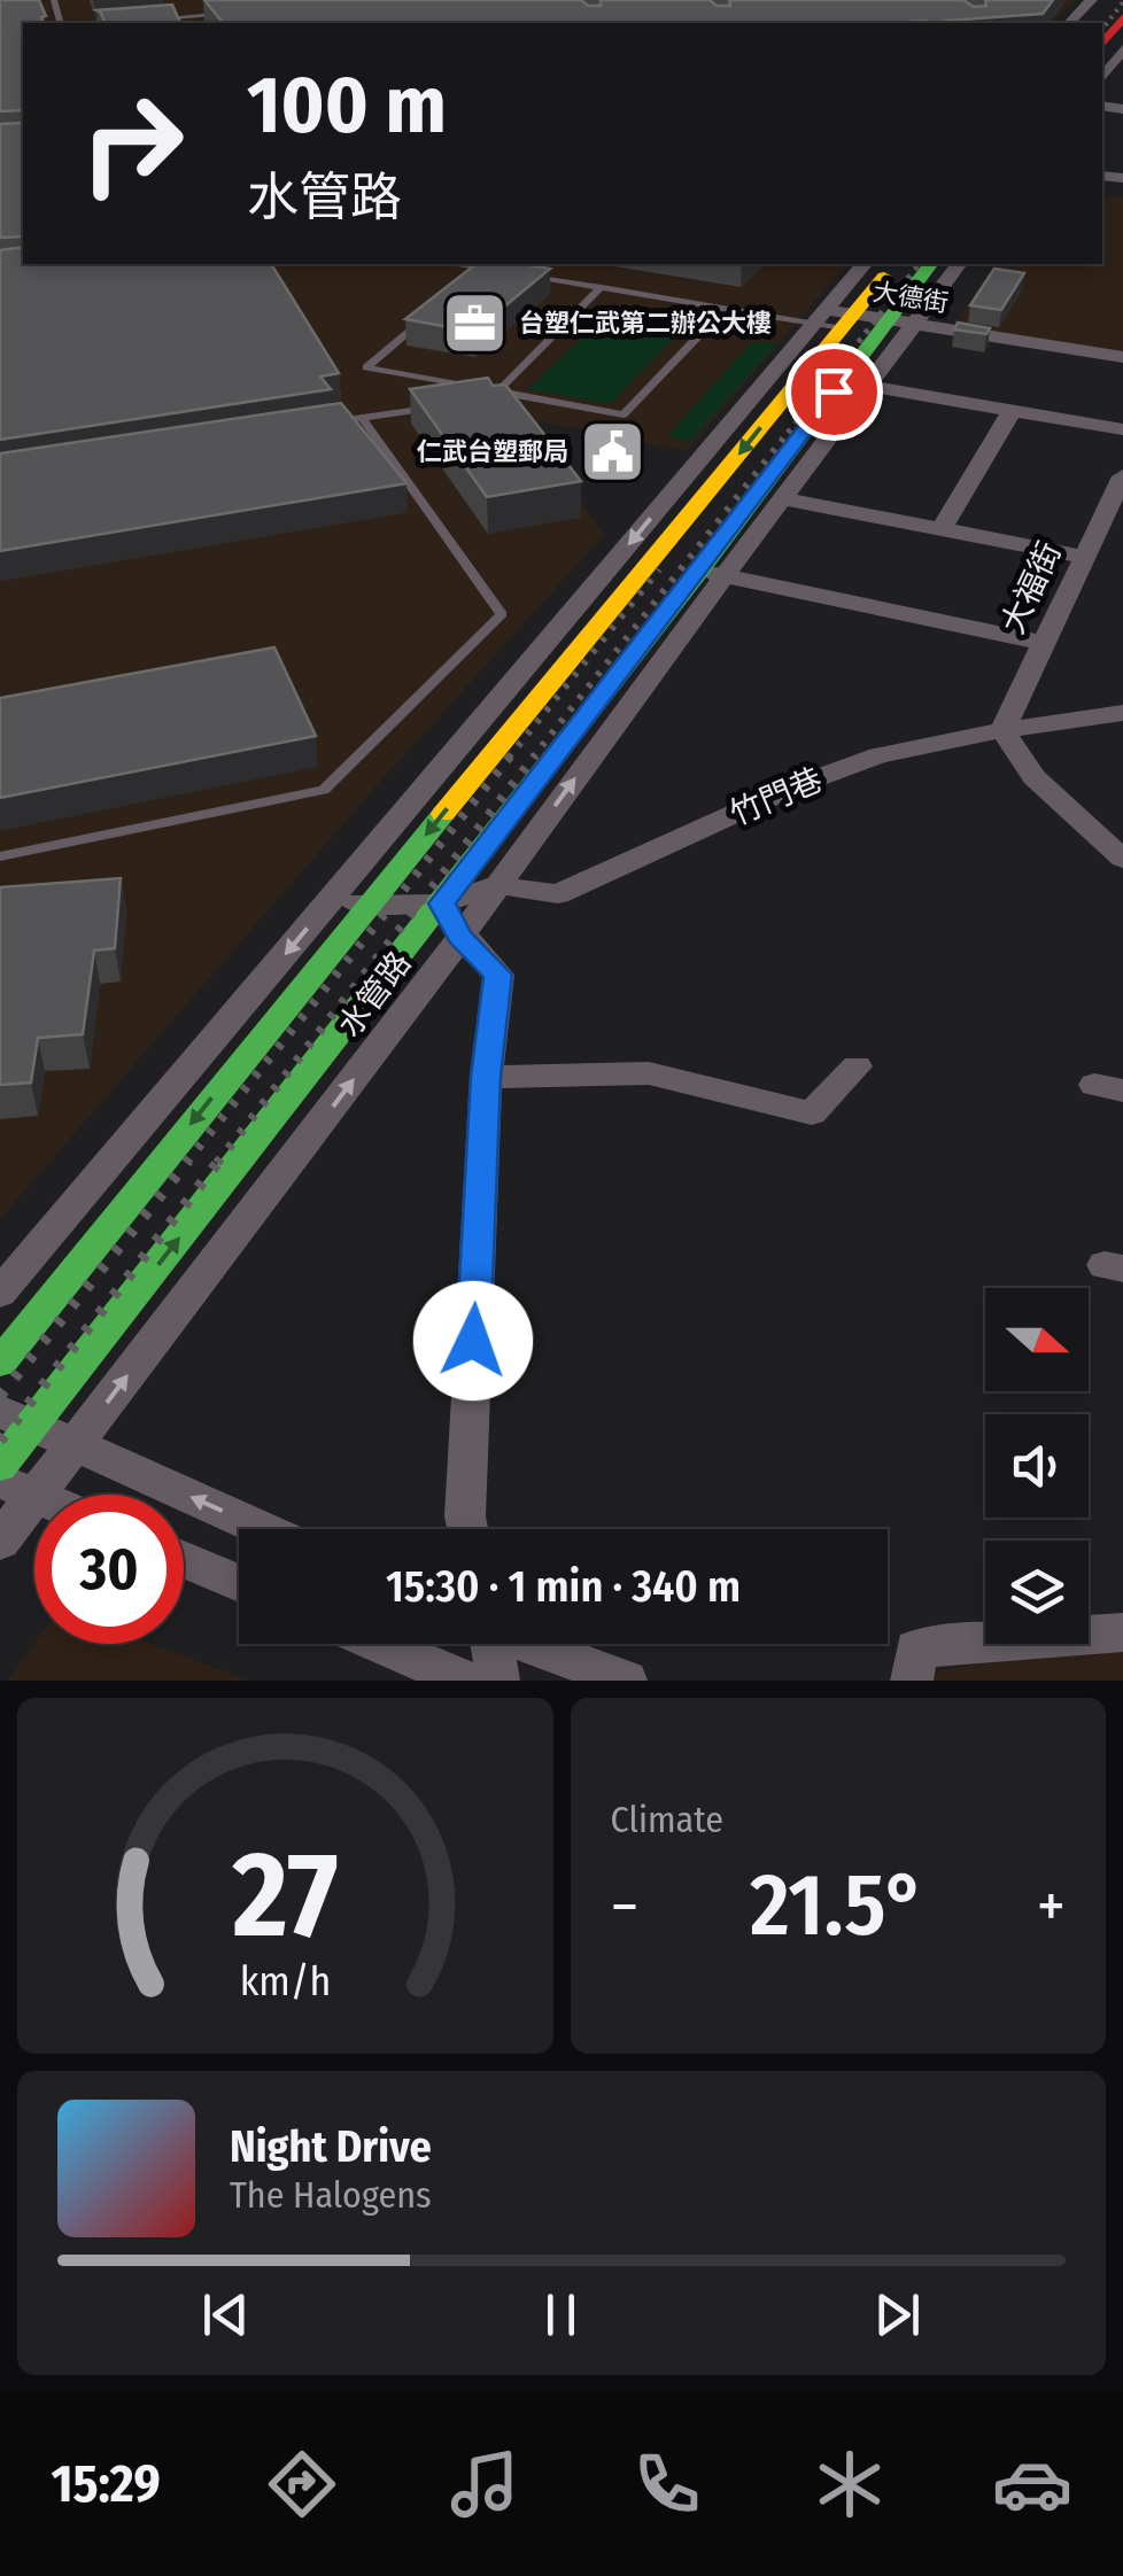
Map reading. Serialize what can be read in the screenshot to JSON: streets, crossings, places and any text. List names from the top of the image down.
{
  "streets": {
    "street": [
      "大德街",
      "大福街",
      "竹門巷",
      "水管路"
    ]
  },
  "crossings": [
    ["大德街", "水管路"],
    ["大福街", "竹門巷"],
    ["竹門巷", "水管路"]
  ],
  "places": {
    "office": ["台塑仁武第二辦公大樓"],
    "public building": ["仁武台塑郵局"]
  },
  "north": "right",
  "page": {
    "turn": ["100 m", "水管路"],
    "limit": "30",
    "trip": "15:30 · 1 min · 340 m",
    "tile": "Climate",
    "heat": ["−", "21.5°", "+"],
    "song": ["Night Drive", "The Halogens"],
    "tabs": "15:29",
    "gauge": ["27", "km/h"]
  }
}
